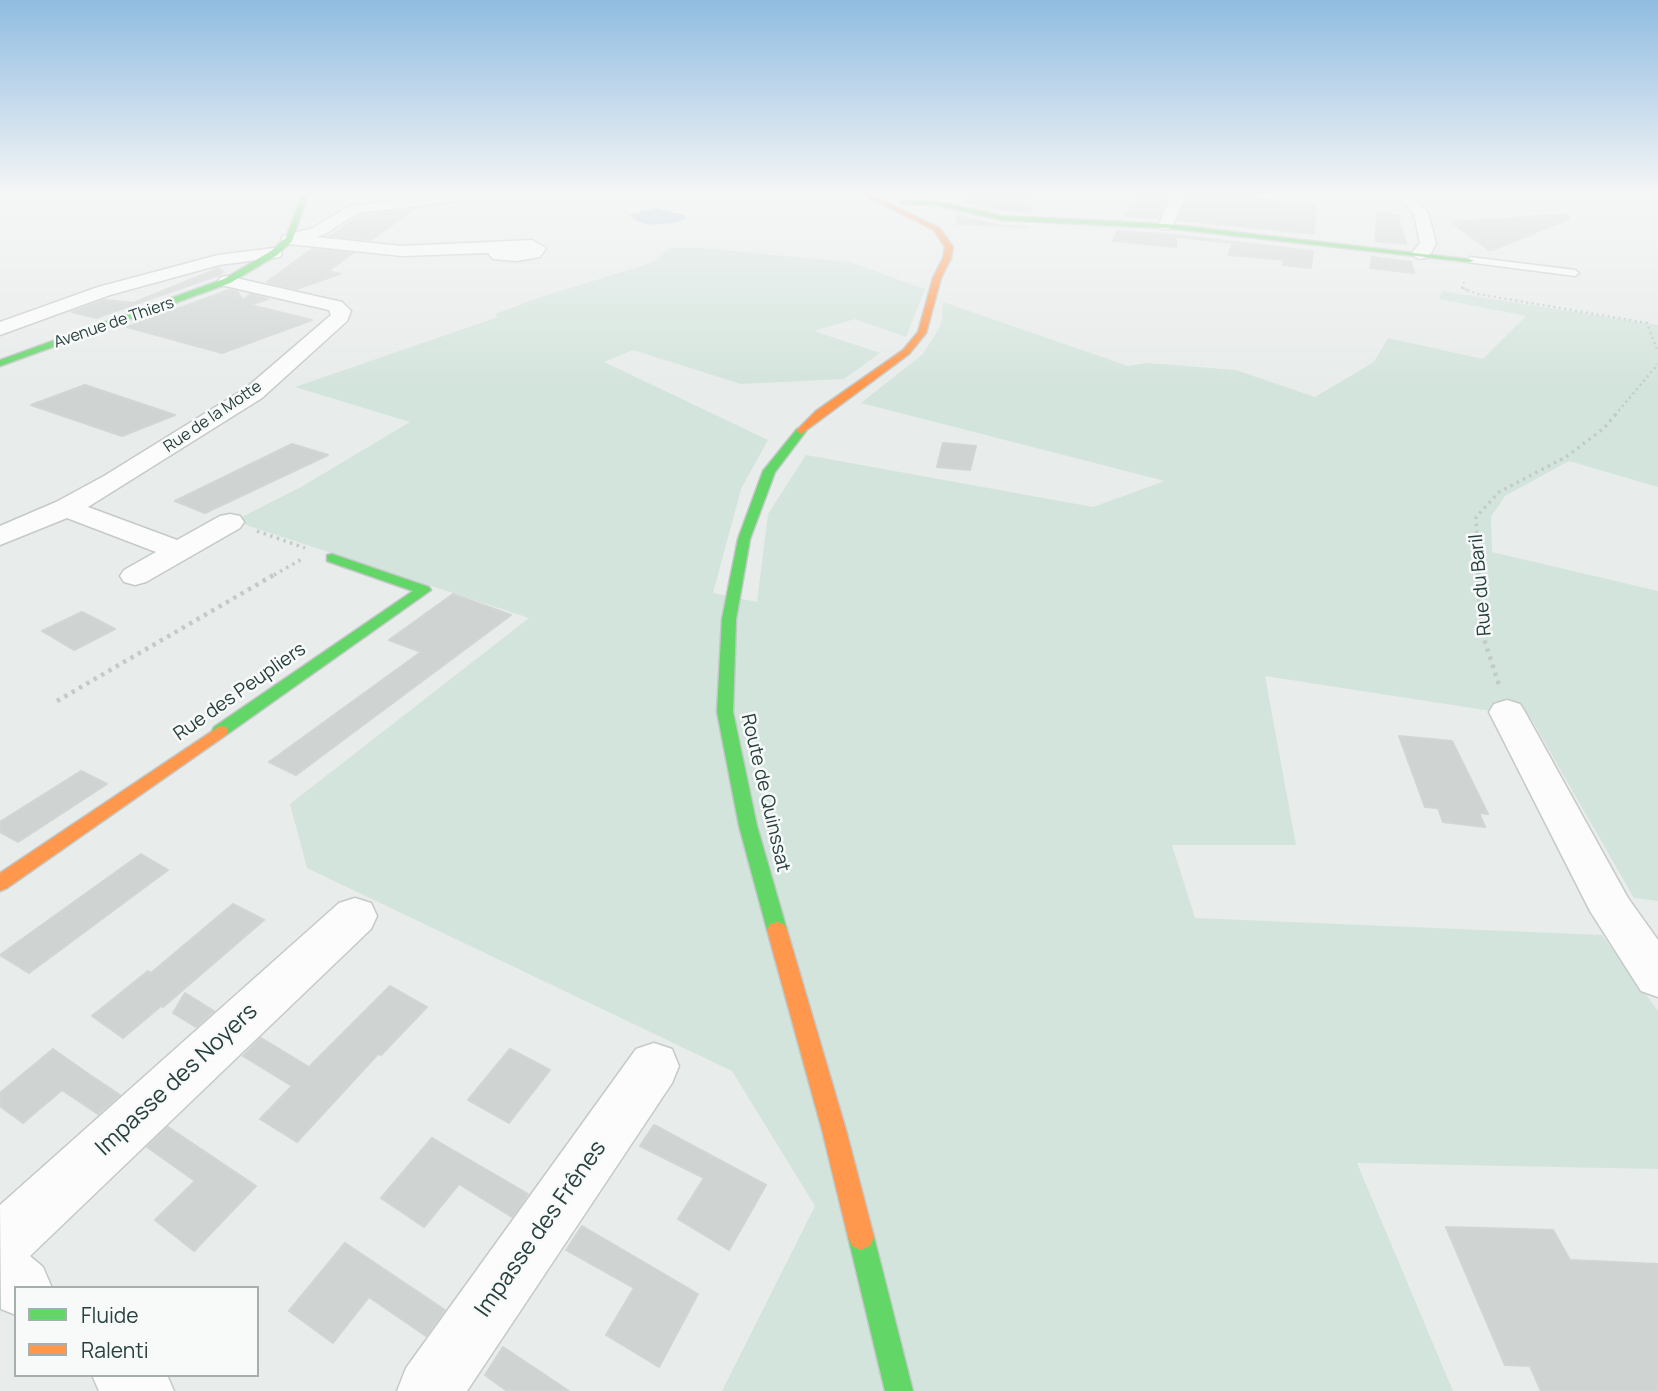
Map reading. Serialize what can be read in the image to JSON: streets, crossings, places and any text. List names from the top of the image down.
{
  "streets": {
    "street": [
      "Avenue de Thiers",
      "Rue de la Motte",
      "Rue des Peupliers",
      "Route de Quinssat",
      "Impasse des Noyers",
      "Impasse des Frênes"
    ],
    "path": ["Rue du Baril"]
  },
  "crossings": [
    ["Avenue de Thiers", "Rue de la Motte"]
  ],
  "legend": ["Fluide", "Ralenti"]
}
